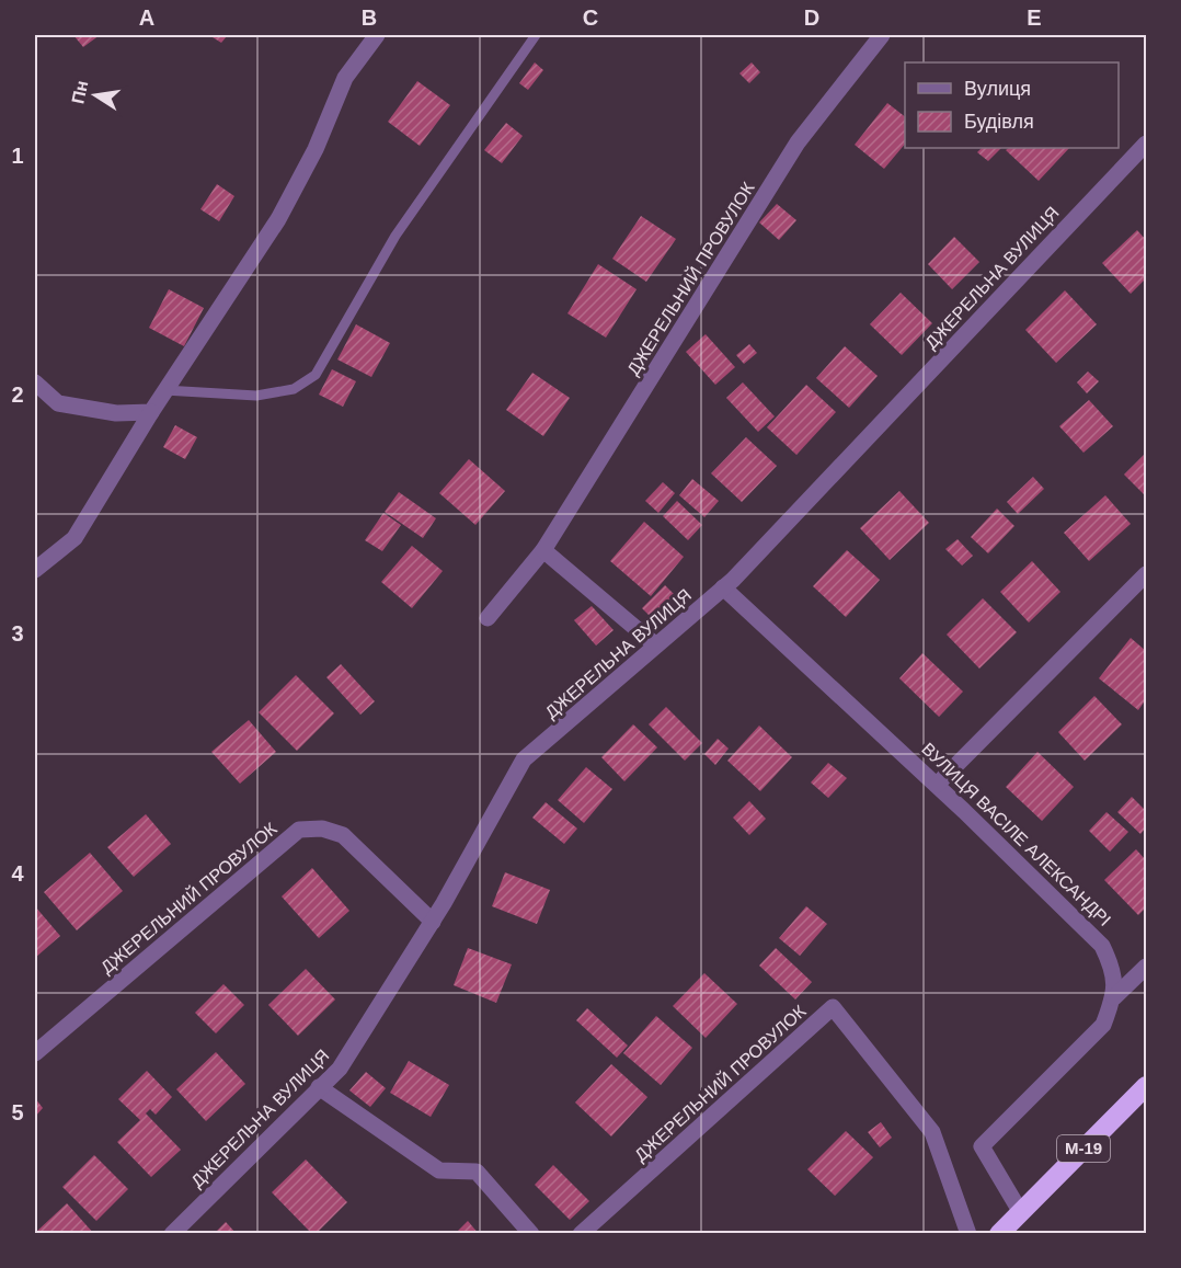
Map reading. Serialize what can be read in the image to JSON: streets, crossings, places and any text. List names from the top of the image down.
{
  "streets": {
    "highway": ["М-19"],
    "street": ["ДЖЕРЕЛЬНА ВУЛИЦЯ", "ДЖЕРЕЛЬНИЙ ПРОВУЛОК", "ВУЛИЦЯ ВАСІЛЕ АЛЕКСАНДРІ"]
  },
  "crossings": [
    ["ДЖЕРЕЛЬНА ВУЛИЦЯ", "ДЖЕРЕЛЬНИЙ ПРОВУЛОК"],
    ["ДЖЕРЕЛЬНА ВУЛИЦЯ", "ВУЛИЦЯ ВАСІЛЕ АЛЕКСАНДРІ"],
    ["ВУЛИЦЯ ВАСІЛЕ АЛЕКСАНДРІ", "М-19"]
  ],
  "legend": ["Вулиця", "Будівля"],
  "north": "left",
  "grid": {
    "columns": [
      "A",
      "B",
      "C",
      "D",
      "E"
    ],
    "rows": [
      "1",
      "2",
      "3",
      "4",
      "5"
    ]
  }
}
